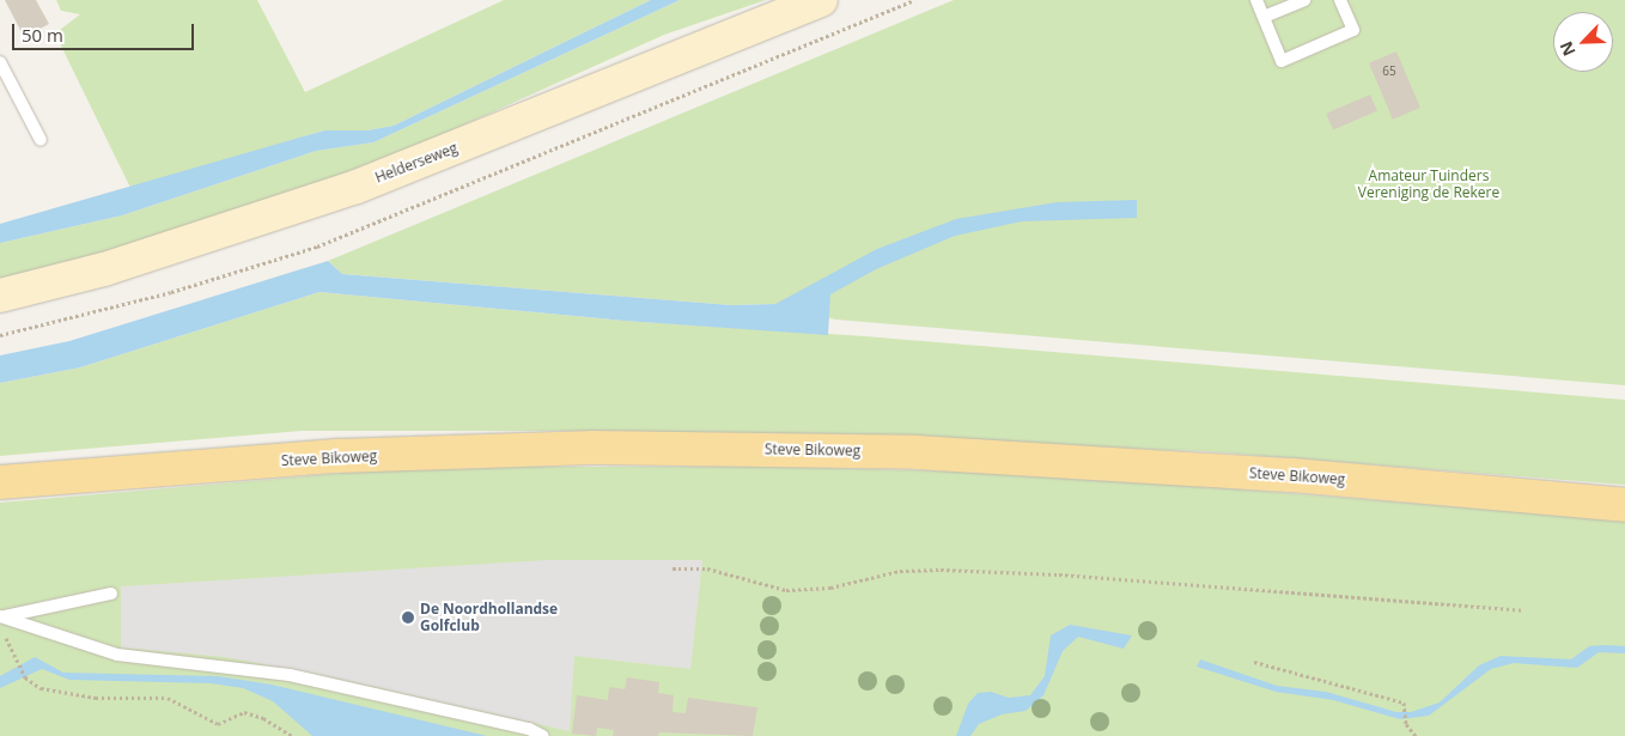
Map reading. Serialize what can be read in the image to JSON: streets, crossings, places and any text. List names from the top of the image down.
{
  "streets": {
    "main road": ["Helderseweg", "Steve Bikoweg"]
  },
  "parks": ["Amateur Tuinders Vereniging de Rekere"],
  "places": ["De Noordhollandse Golfclub"],
  "house_numbers": ["65"],
  "scale_bar": "50 m",
  "north": "bottom left"
}
